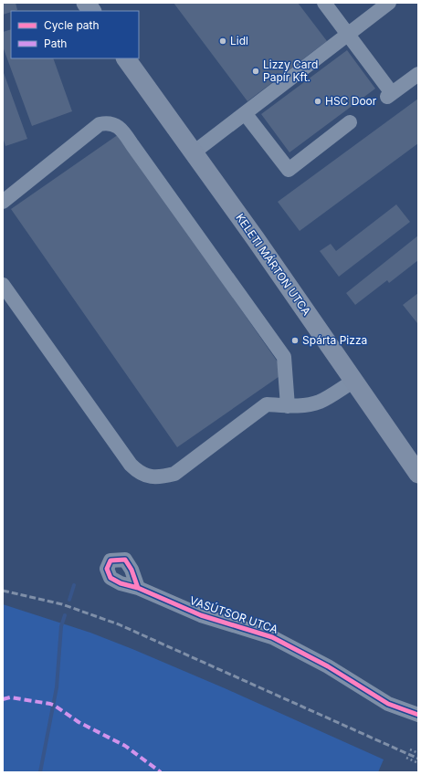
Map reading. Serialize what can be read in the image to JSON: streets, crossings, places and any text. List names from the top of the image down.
{
  "streets": {
    "main road": ["KELETI MÁRTON UTCA"],
    "street": ["VASÚTSOR UTCA"]
  },
  "places": [
    "Lidl",
    "Lizzy Card Papír Kft.",
    "HSC Door",
    "Spárta Pizza"
  ],
  "legend": ["Cycle path", "Path"]
}
